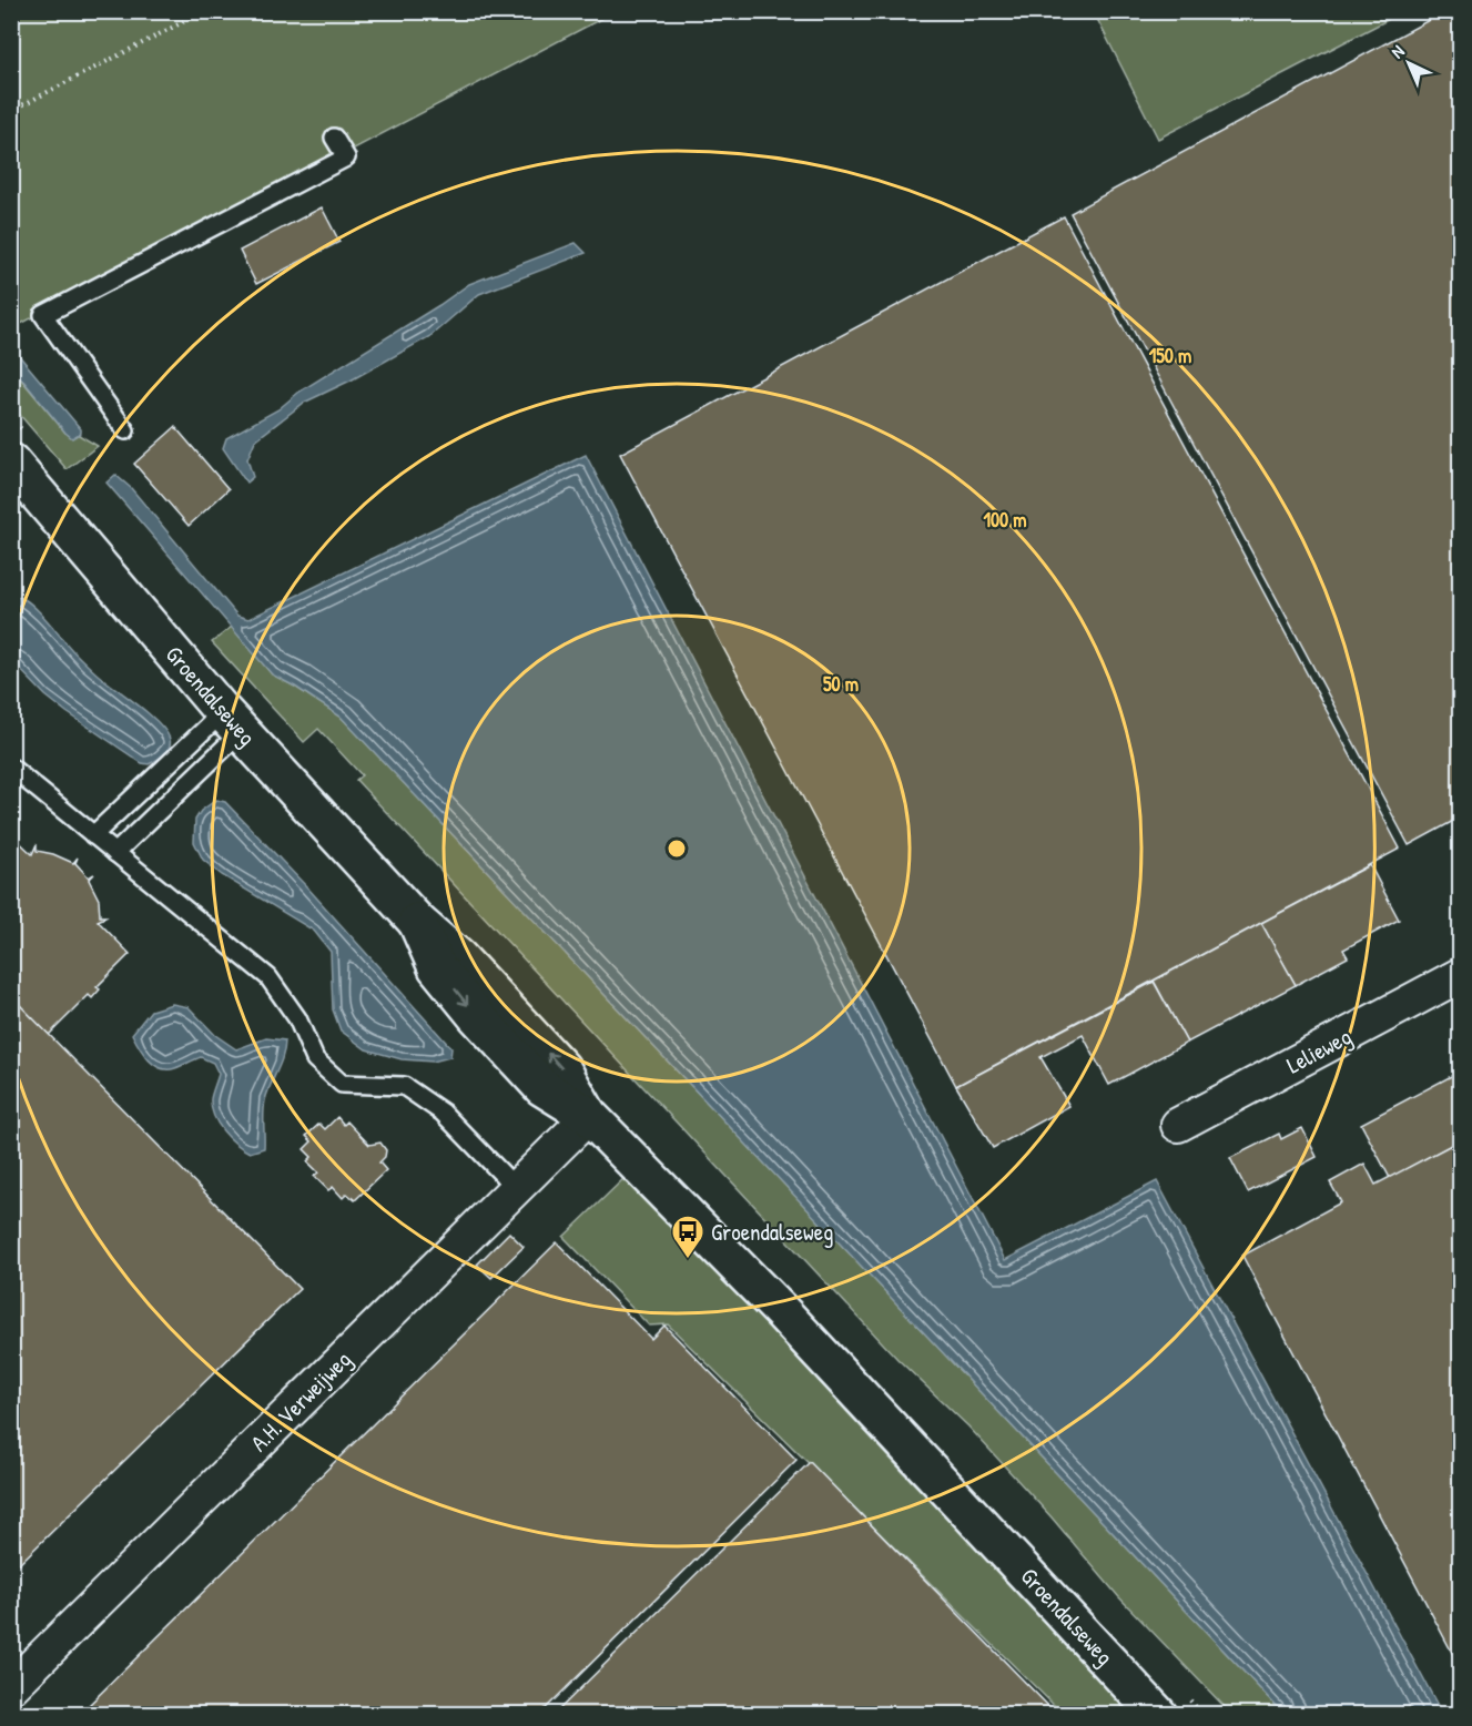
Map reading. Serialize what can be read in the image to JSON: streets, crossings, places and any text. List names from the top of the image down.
{
  "streets": {
    "street": ["Groendalseweg", "Lelieweg", "A.H. Verweijweg"]
  },
  "crossings": [
    ["Groendalseweg", "A.H. Verweijweg"]
  ],
  "places": {
    "bus stop": ["Groendalseweg"]
  },
  "north": "top left",
  "rings": ["150 m", "100 m", "50 m"]
}
